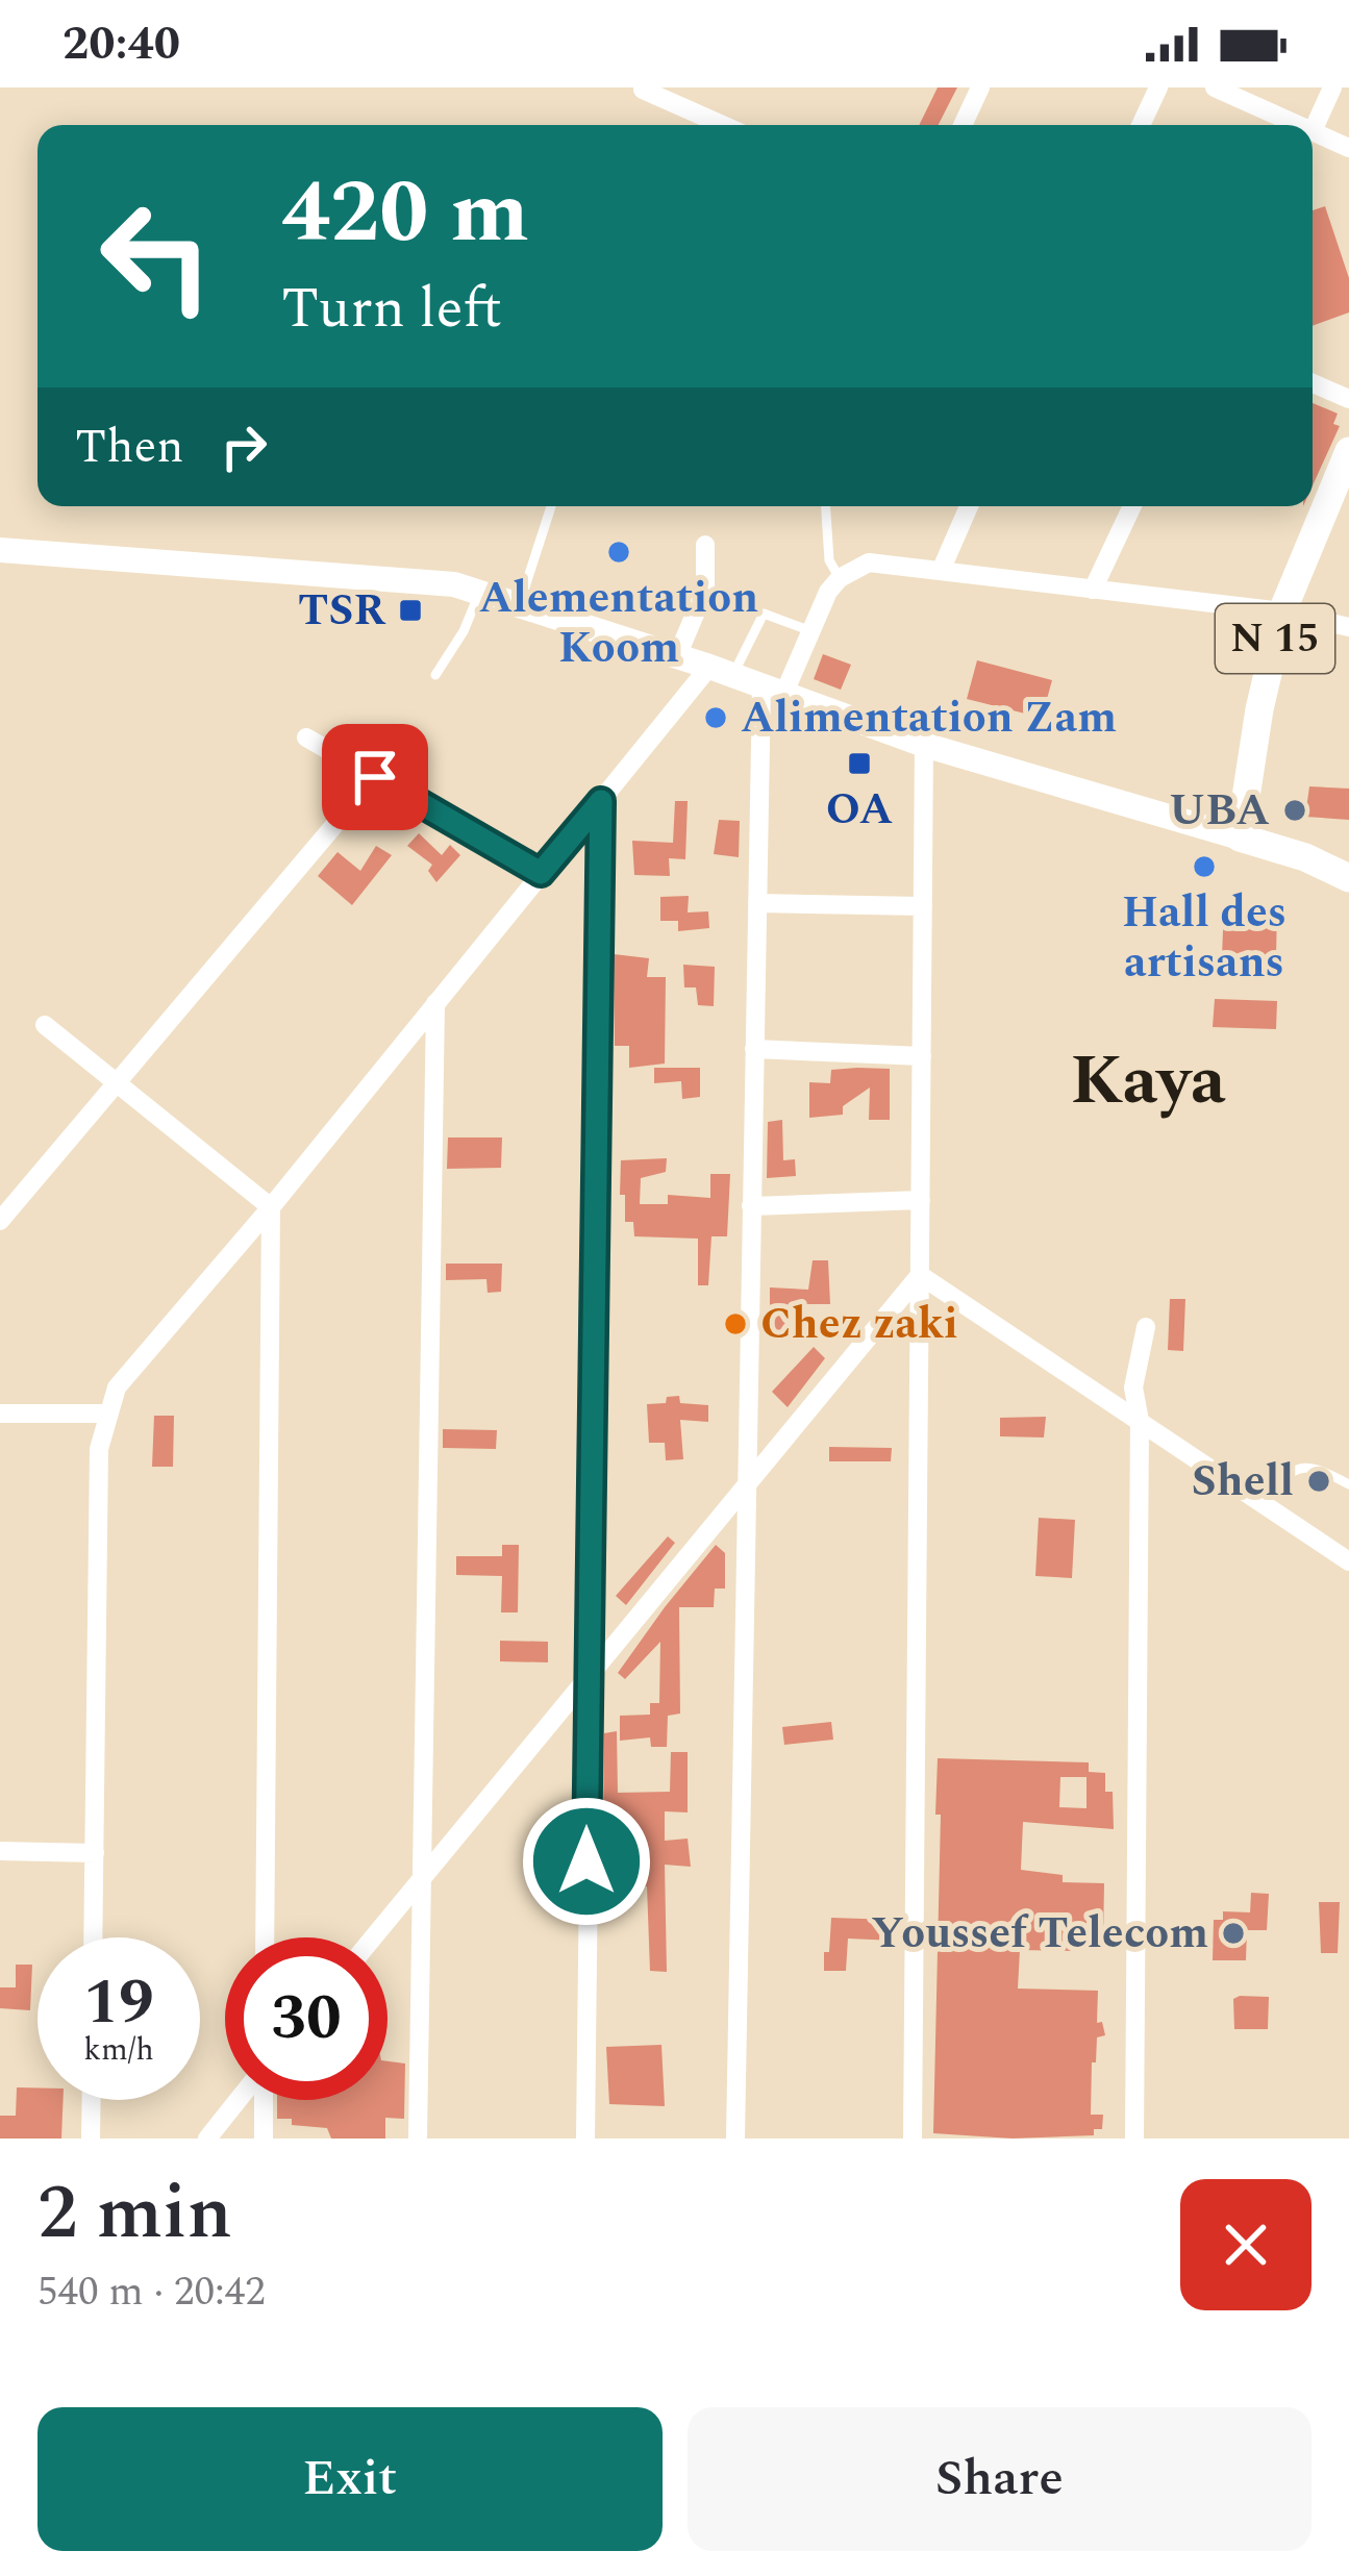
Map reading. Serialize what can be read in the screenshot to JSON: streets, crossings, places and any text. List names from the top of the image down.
{
  "streets": {
    "main road": ["N 15"]
  },
  "districts": ["Kaya"],
  "places": {
    "other": [
      "Alementation Koom",
      "Alimentation Zam",
      "UBA",
      "Hall des artisans",
      "Chez zaki",
      "Shell",
      "Youssef Telecom"
    ],
    "transit": ["TSR", "OA"]
  },
  "page": {
    "status": "20:40",
    "turn": ["420 m", "Turn left"],
    "then": "Then",
    "speed": "19 km/h",
    "limit": "30",
    "heading": ["2 min", "540 m · 20:42"],
    "buttons": ["Exit", "Share"]
  }
}
